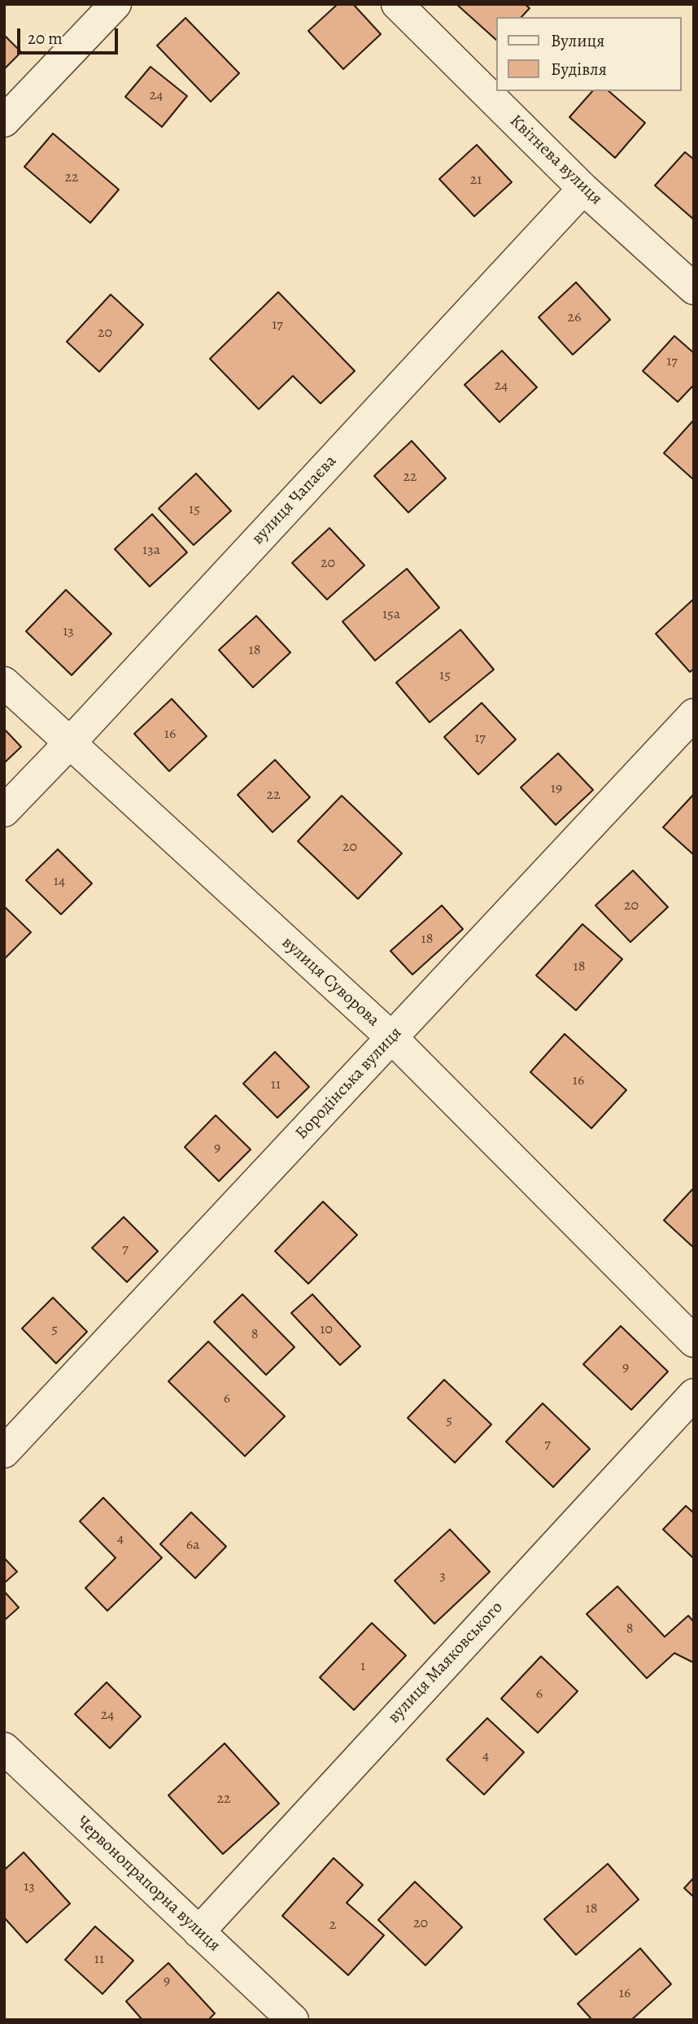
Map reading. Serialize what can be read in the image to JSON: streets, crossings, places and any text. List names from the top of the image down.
{
  "streets": {
    "street": [
      "Квітнева вулиця",
      "вулиця Чапаєва",
      "вулиця Суворова",
      "Бородінська вулиця",
      "вулиця Маяковського",
      "Червонопрапорна вулиця"
    ]
  },
  "crossings": [
    ["Квітнева вулиця", "вулиця Чапаєва"],
    ["вулиця Чапаєва", "вулиця Суворова"],
    ["вулиця Суворова", "Бородінська вулиця"],
    ["вулиця Маяковського", "Червонопрапорна вулиця"]
  ],
  "house_numbers": [
    "24",
    "22",
    "21",
    "26",
    "17",
    "20",
    "17",
    "24",
    "22",
    "15",
    "13а",
    "20",
    "15а",
    "13",
    "18",
    "15",
    "16",
    "17",
    "19",
    "22",
    "20",
    "14",
    "20",
    "18",
    "18",
    "16",
    "11",
    "9",
    "7",
    "5",
    "10",
    "8",
    "9",
    "6",
    "5",
    "7",
    "4",
    "6а",
    "3",
    "8",
    "1",
    "6",
    "24",
    "4",
    "22",
    "13",
    "18",
    "20",
    "2",
    "11",
    "9",
    "16"
  ],
  "legend": ["Вулиця", "Будівля"],
  "scale_bar": "20 m"
}
